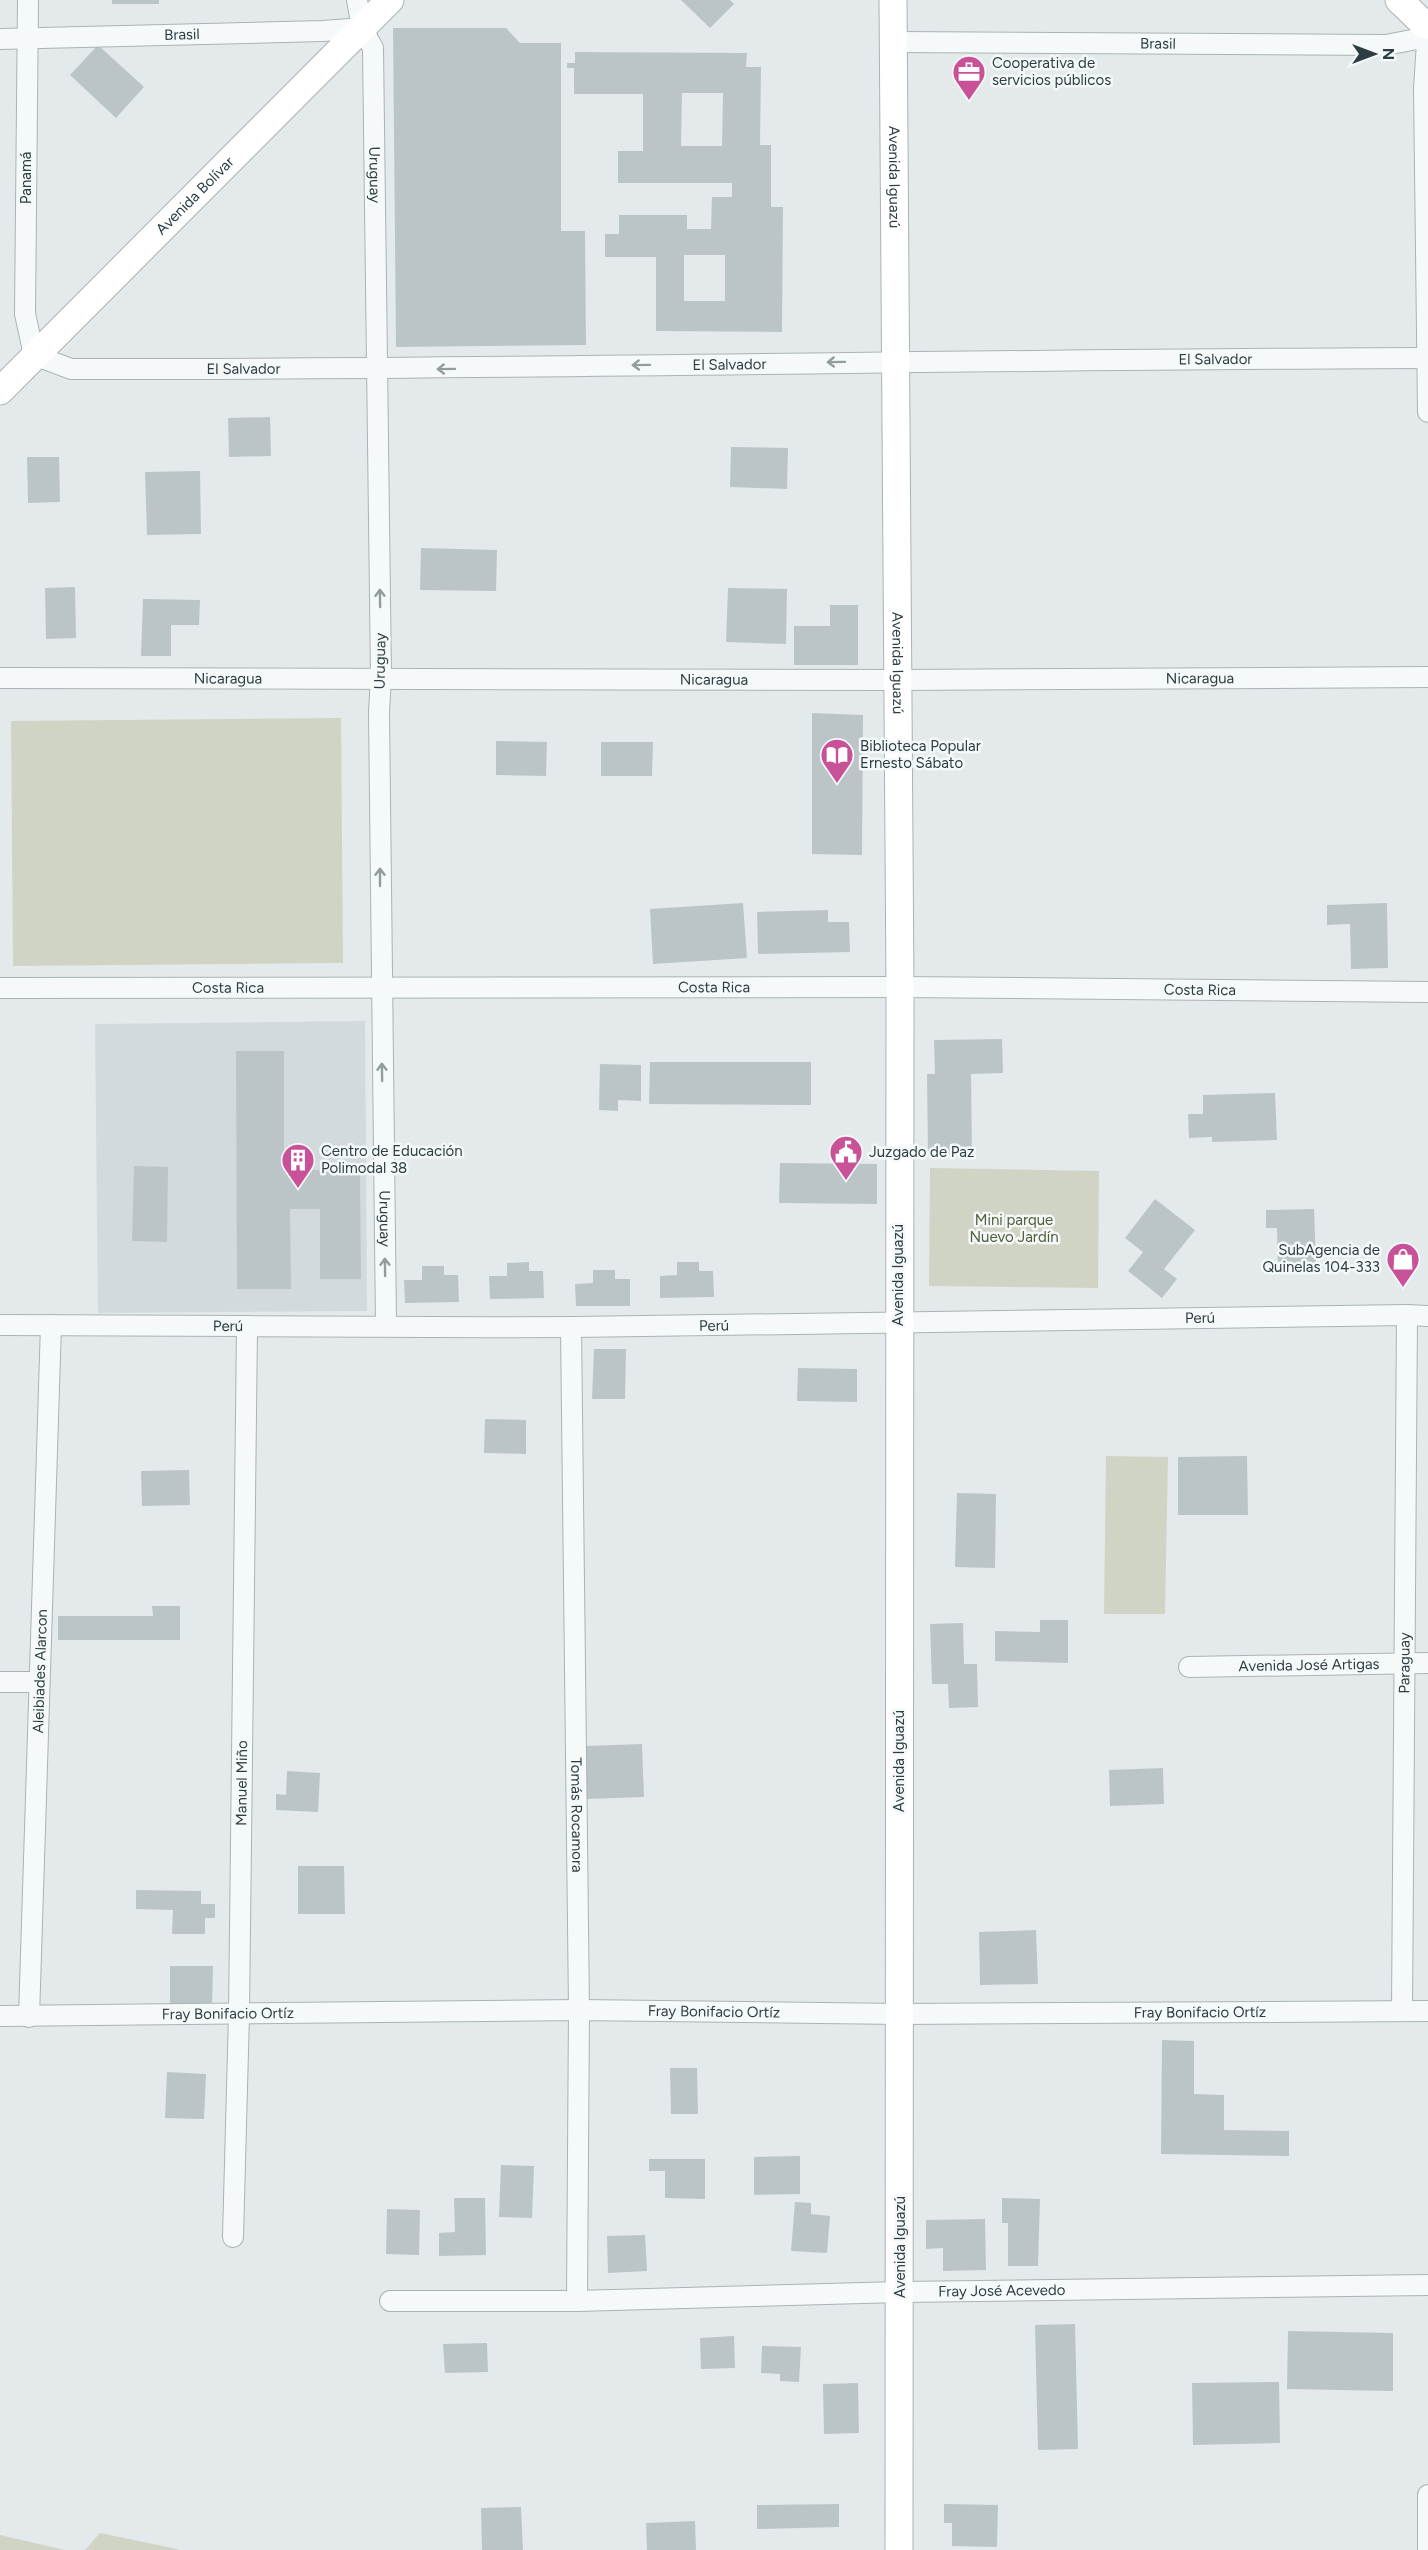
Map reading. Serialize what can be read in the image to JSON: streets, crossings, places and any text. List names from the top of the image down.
{
  "streets": {
    "main road": ["Avenida Iguazú", "Avenida Bolívar"],
    "street": [
      "Brasil",
      "Uruguay",
      "Panamá",
      "El Salvador",
      "Nicaragua",
      "Costa Rica",
      "Perú",
      "Paraguay",
      "Avenida José Artigas",
      "Aleibiades Alarcon",
      "Manuel Miño",
      "Tomás Rocamora",
      "Fray Bonifacio Ortíz",
      "Fray José Acevedo"
    ]
  },
  "crossings": [
    ["Brasil", "Uruguay"],
    ["Brasil", "Avenida Iguazú"],
    ["Brasil", "Panamá"],
    ["Brasil", "Avenida Bolívar"],
    ["Uruguay", "Avenida Bolívar"],
    ["Uruguay", "El Salvador"],
    ["Uruguay", "Nicaragua"],
    ["Uruguay", "Costa Rica"],
    ["Uruguay", "Perú"],
    ["Avenida Iguazú", "El Salvador"],
    ["Avenida Iguazú", "Nicaragua"],
    ["Avenida Iguazú", "Costa Rica"],
    ["Avenida Iguazú", "Perú"],
    ["Avenida Iguazú", "Fray Bonifacio Ortíz"],
    ["Avenida Iguazú", "Fray José Acevedo"],
    ["Panamá", "Avenida Bolívar"],
    ["Panamá", "El Salvador"],
    ["Avenida Bolívar", "El Salvador"],
    ["Perú", "Paraguay"],
    ["Perú", "Aleibiades Alarcon"],
    ["Perú", "Manuel Miño"],
    ["Perú", "Tomás Rocamora"],
    ["Paraguay", "Avenida José Artigas"],
    ["Paraguay", "Fray Bonifacio Ortíz"],
    ["Aleibiades Alarcon", "Fray Bonifacio Ortíz"],
    ["Manuel Miño", "Fray Bonifacio Ortíz"],
    ["Tomás Rocamora", "Fray Bonifacio Ortíz"],
    ["Tomás Rocamora", "Fray José Acevedo"]
  ],
  "one_way": ["Uruguay", "El Salvador"],
  "parks": ["Mini parque Nuevo Jardín"],
  "places": {
    "office": ["Cooperativa de servicios públicos"],
    "library": ["Biblioteca Popular Ernesto Sábato"],
    "public building": ["Juzgado de Paz"],
    "building": ["Centro de Educación Polimodal 38"],
    "shop": ["SubAgencia de Quinelas 104-333"]
  },
  "north": "right"
}
